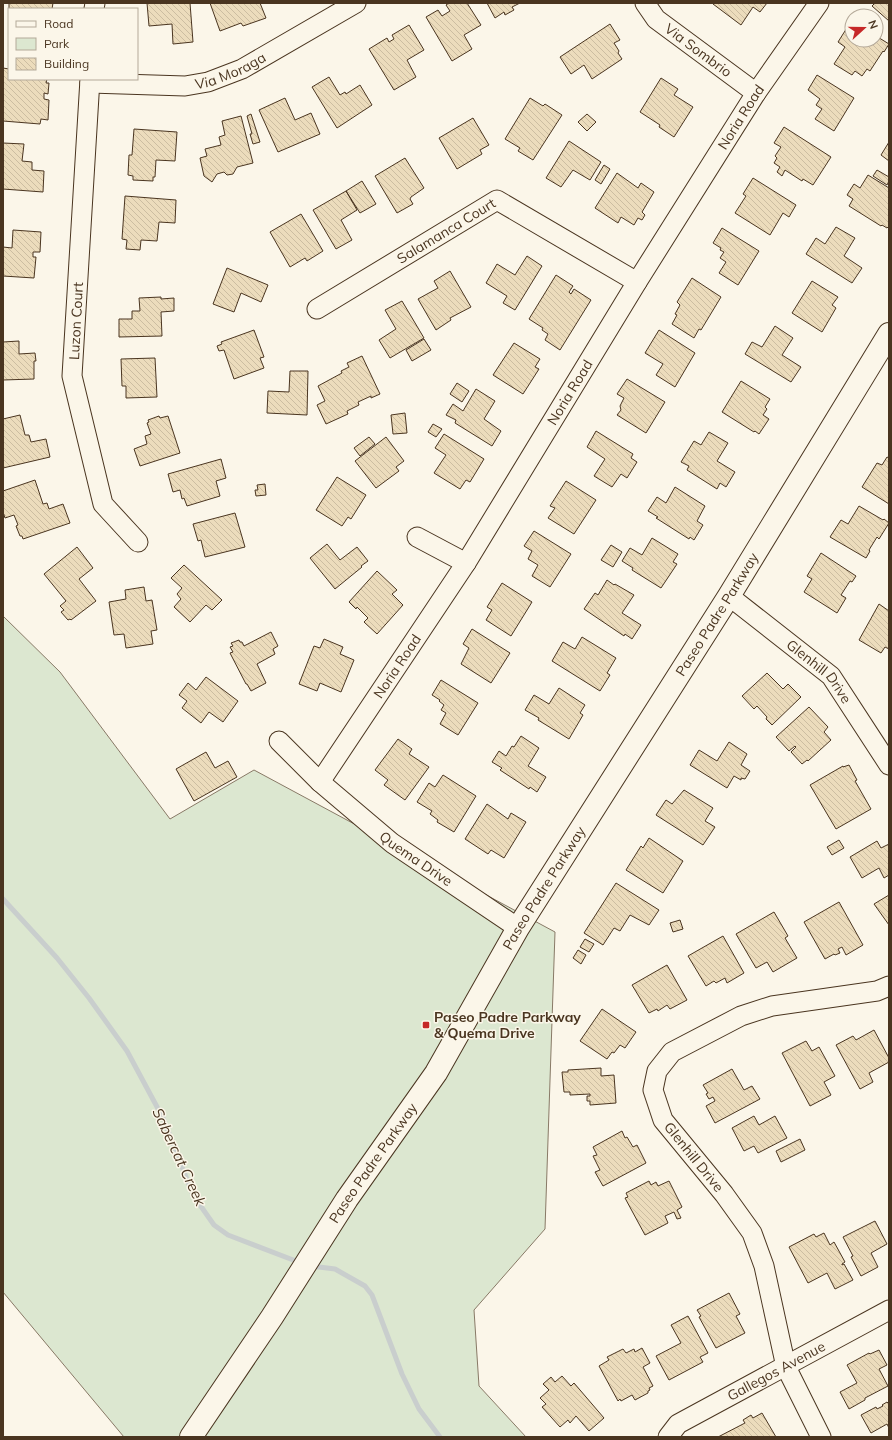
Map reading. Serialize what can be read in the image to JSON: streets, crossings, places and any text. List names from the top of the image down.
{
  "streets": {
    "main road": ["Paseo Padre Parkway"],
    "street": [
      "Via Sombrio",
      "Via Moraga",
      "Noria Road",
      "Salamanca Court",
      "Luzon Court",
      "Glenhill Drive",
      "Quema Drive",
      "Gallegos Avenue"
    ]
  },
  "crossings": [
    ["Via Sombrio", "Noria Road"],
    ["Via Moraga", "Luzon Court"],
    ["Noria Road", "Salamanca Court"],
    ["Noria Road", "Quema Drive"],
    ["Paseo Padre Parkway", "Glenhill Drive"],
    ["Paseo Padre Parkway", "Quema Drive"],
    ["Glenhill Drive", "Gallegos Avenue"]
  ],
  "water": ["Sabercat Creek"],
  "places": {
    "transit": ["Paseo Padre Parkway & Quema Drive"]
  },
  "legend": ["Road", "Park", "Building"],
  "north": "right"
}
